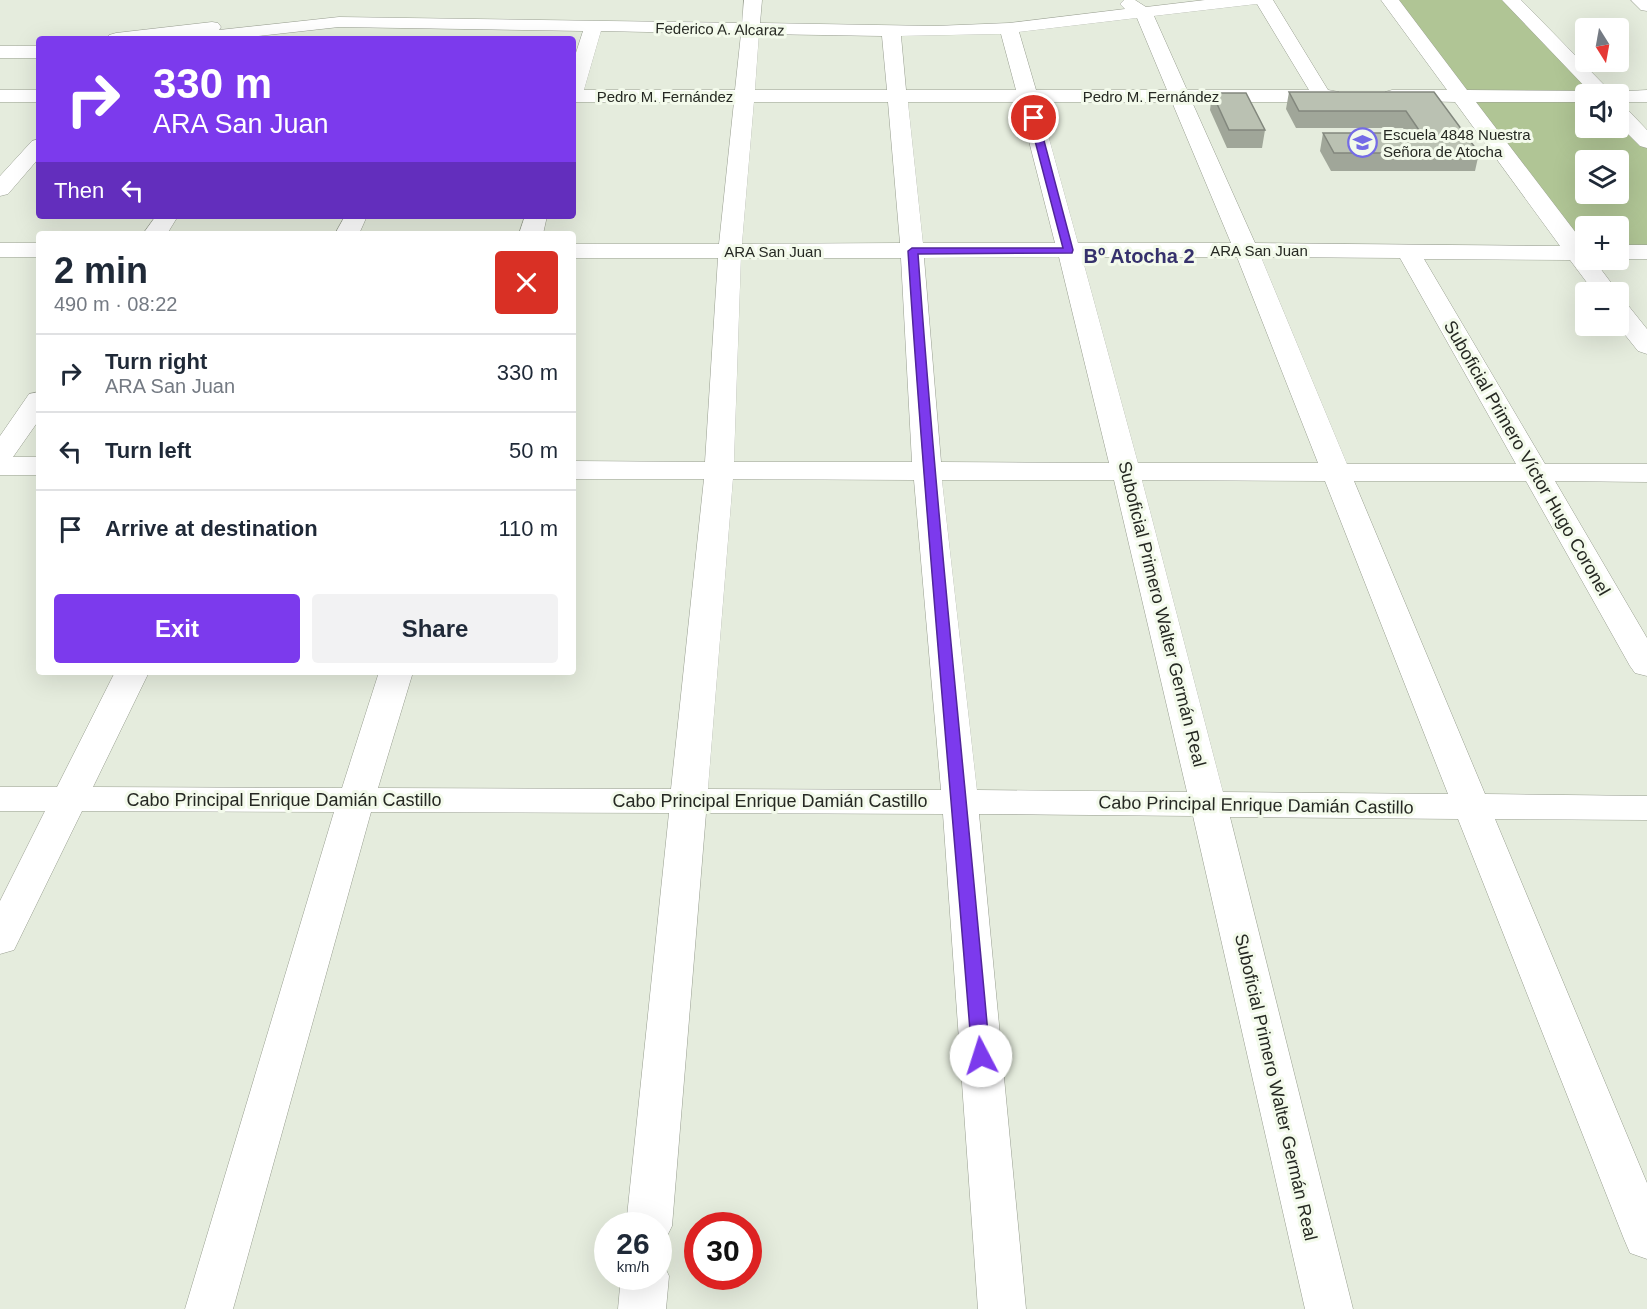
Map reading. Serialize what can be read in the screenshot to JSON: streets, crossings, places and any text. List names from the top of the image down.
{
  "streets": {
    "street": [
      "Federico A. Alcaraz",
      "Pedro M. Fernández",
      "ARA San Juan",
      "Suboficial Primero Víctor Hugo Coronel",
      "Suboficial Primero Walter Germán Real",
      "Cabo Principal Enrique Damián Castillo"
    ]
  },
  "crossings": [
    ["Federico A. Alcaraz", "Suboficial Primero Walter Germán Real"],
    ["Pedro M. Fernández", "Suboficial Primero Walter Germán Real"],
    ["ARA San Juan", "Suboficial Primero Víctor Hugo Coronel"],
    ["ARA San Juan", "Suboficial Primero Walter Germán Real"],
    ["Suboficial Primero Walter Germán Real", "Cabo Principal Enrique Damián Castillo"]
  ],
  "districts": ["Bº Atocha 2"],
  "places": {
    "school or university": ["Escuela 4848 Nuestra Señora de Atocha"]
  },
  "north": "bottom",
  "page": {
    "map_buttons": ["+", "−"],
    "turn": ["330 m", "ARA San Juan"],
    "then": "Then",
    "heading": ["2 min", "490 m · 08:22"],
    "list": [
      {
        "name": "Turn right",
        "note": "ARA San Juan",
        "value": "330 m"
      },
      {
        "name": "Turn left",
        "value": "50 m"
      },
      {
        "name": "Arrive at destination",
        "value": "110 m"
      }
    ],
    "buttons": ["Exit", "Share"],
    "speed": "26 km/h",
    "limit": "30"
  }
}
